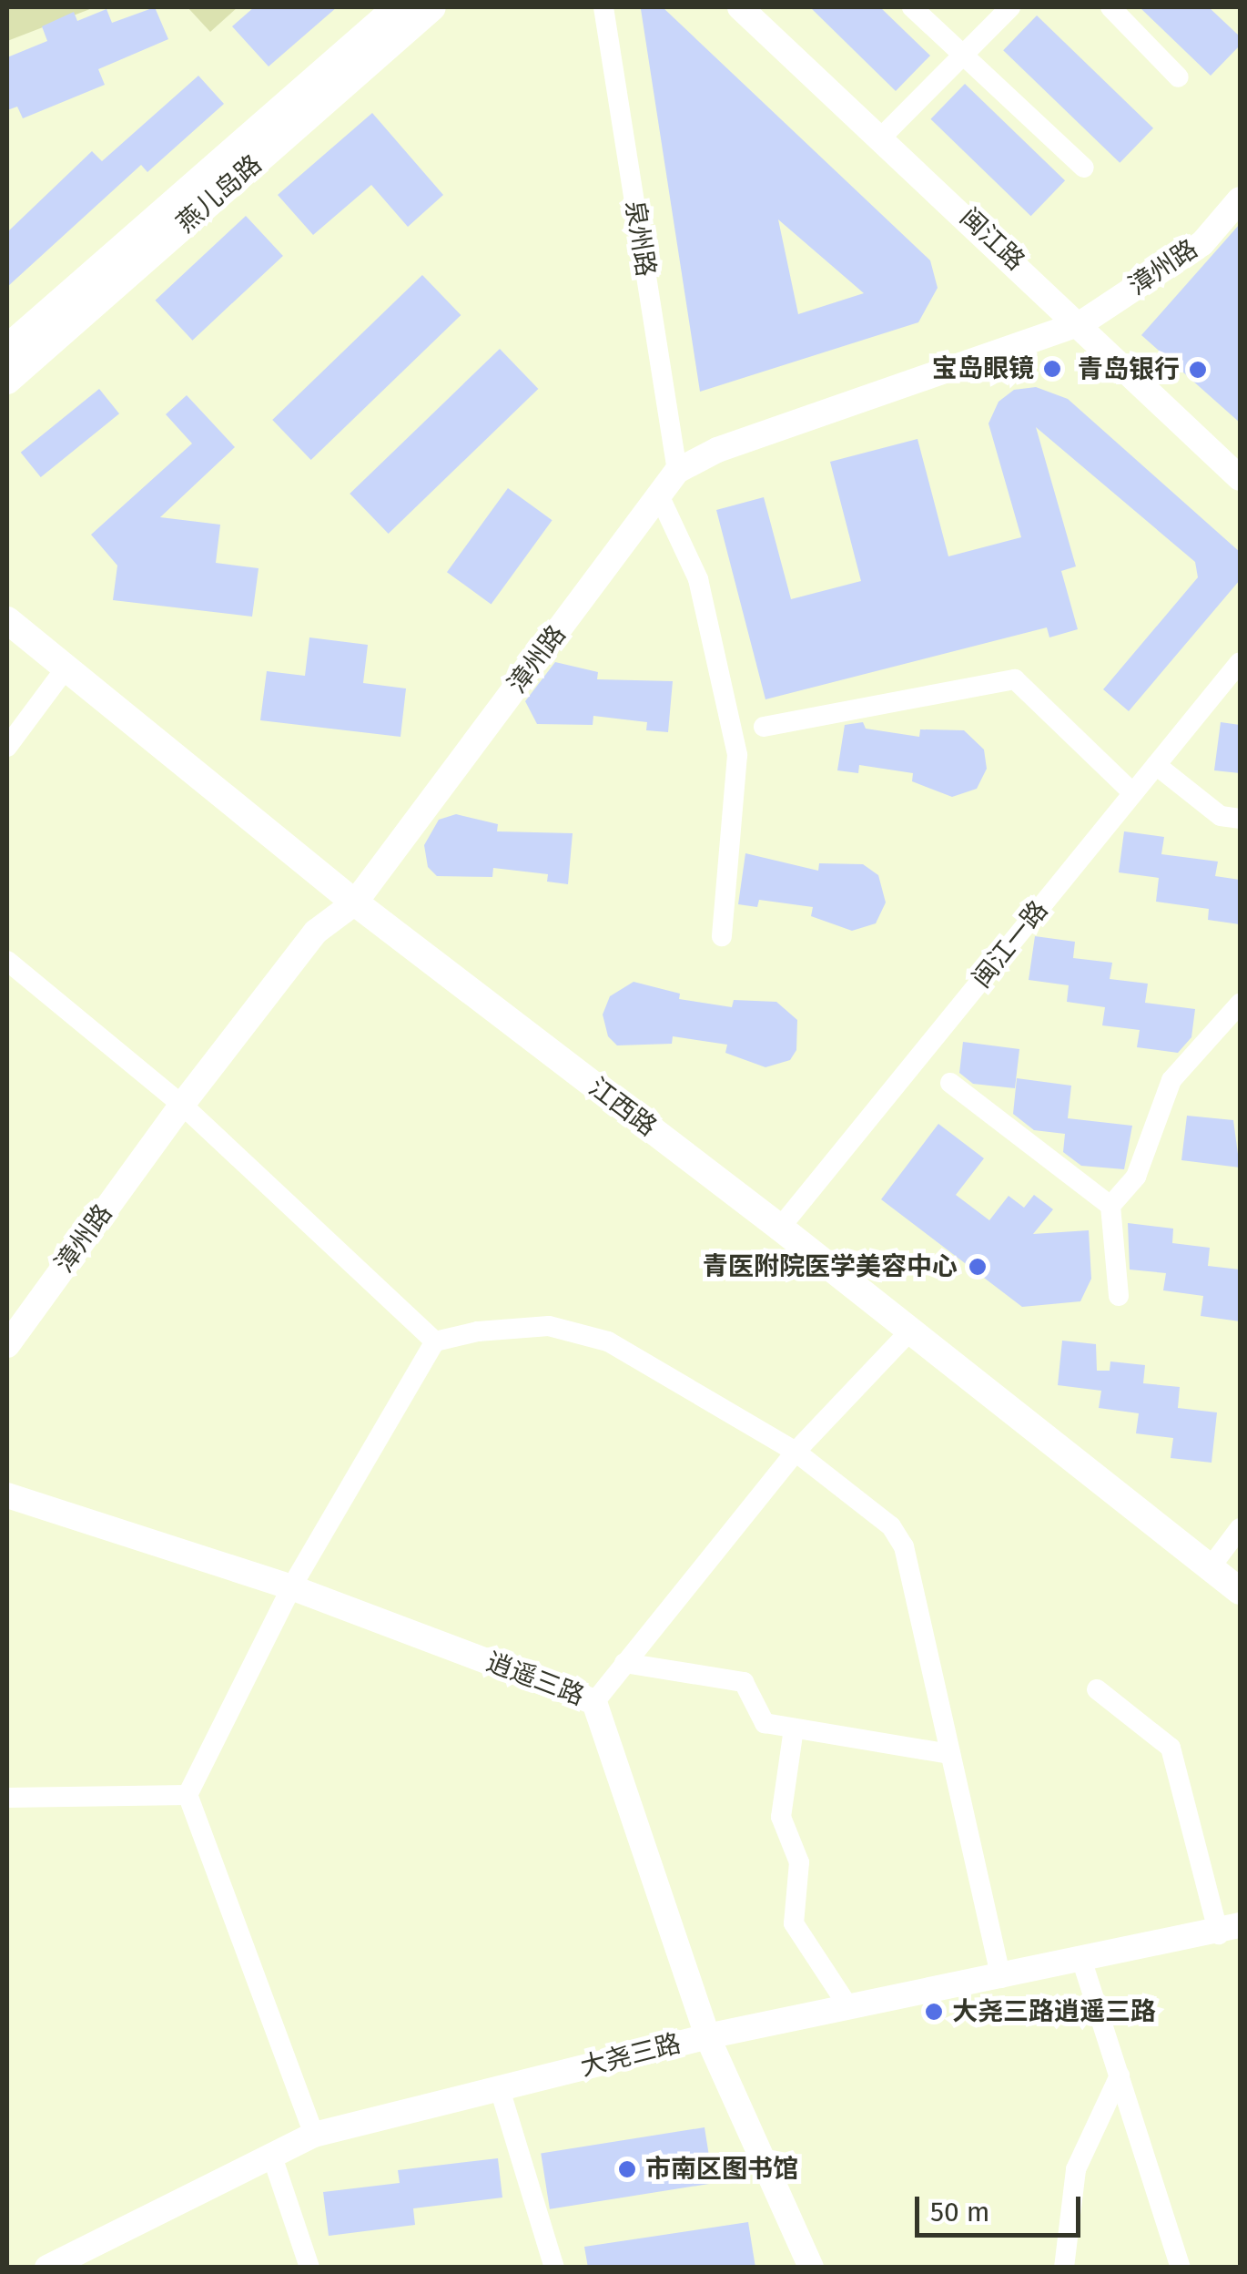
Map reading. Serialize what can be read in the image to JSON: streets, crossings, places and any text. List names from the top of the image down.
{
  "streets": {
    "main road": ["燕儿岛路", "江西路"],
    "street": [
      "泉州路",
      "闽江路",
      "漳州路",
      "闽江一路",
      "逍遥三路",
      "大尧三路"
    ]
  },
  "crossings": [
    ["泉州路", "漳州路"],
    ["闽江路", "漳州路"],
    ["漳州路", "江西路"],
    ["闽江一路", "江西路"],
    ["逍遥三路", "大尧三路"]
  ],
  "places": [
    "宝岛眼镜",
    "青岛银行",
    "青医附院医学美容中心",
    "大尧三路逍遥三路",
    "市南区图书馆"
  ],
  "scale_bar": "50 m"
}
